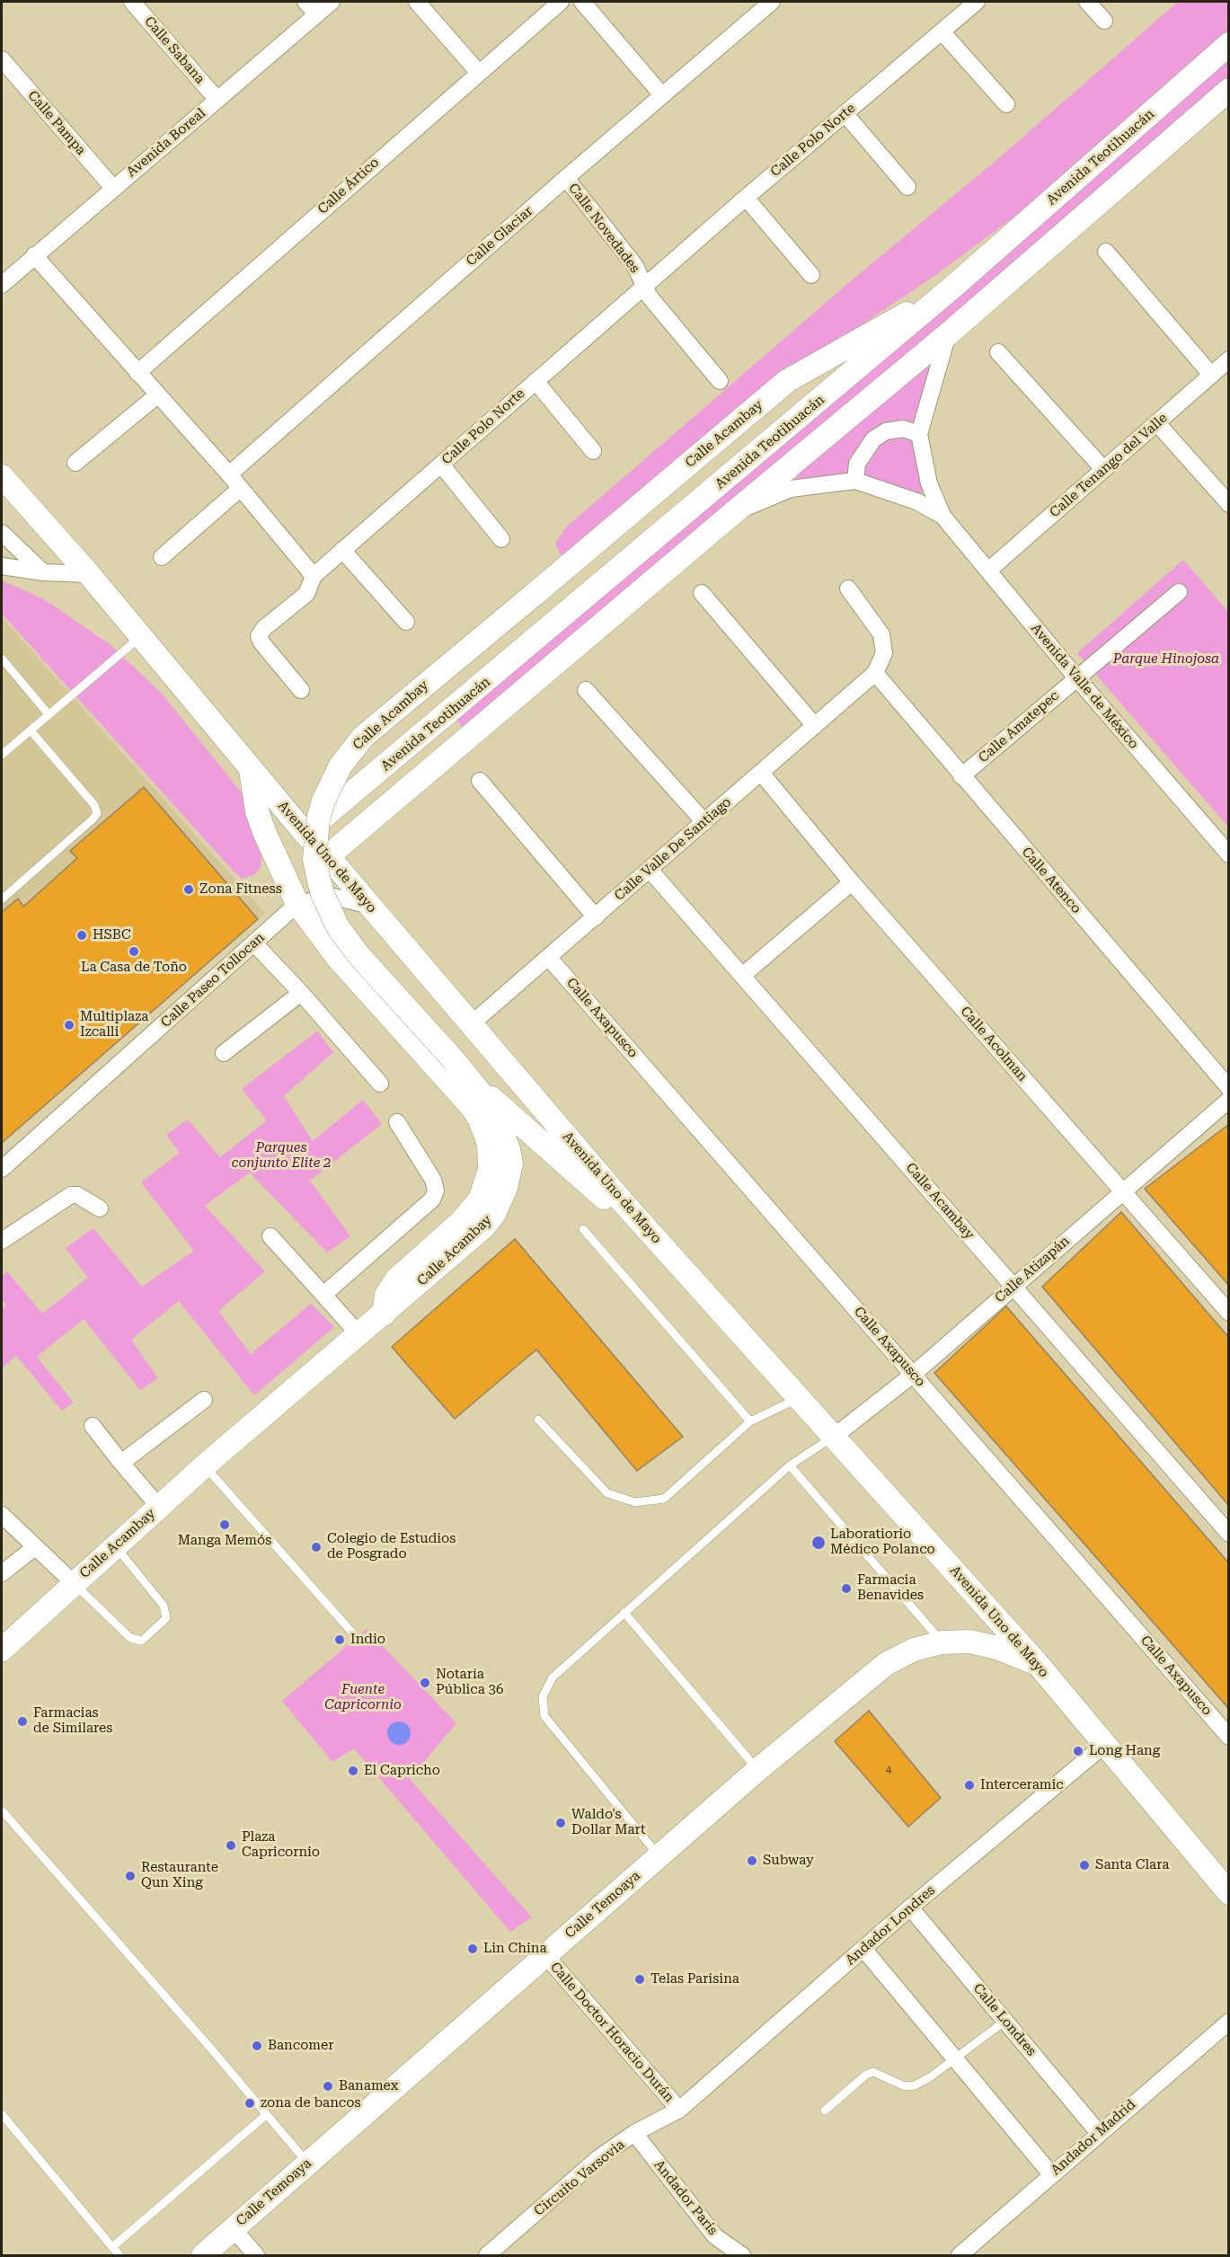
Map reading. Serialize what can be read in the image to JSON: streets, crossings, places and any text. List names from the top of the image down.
{
  "streets": {
    "main road": [
      "Avenida Teotihuacán",
      "Calle Acambay",
      "Avenida Uno de Mayo",
      "Calle Temoaya"
    ],
    "street": [
      "Calle Sabana",
      "Calle Pampa",
      "Calle Polo Norte",
      "Avenida Boreal",
      "Calle Ártico",
      "Calle Novedades",
      "Calle Glaciar",
      "Calle Tenango del Valle",
      "Avenida Valle de México",
      "Calle Amatepec",
      "Calle Valle De Santiago",
      "Calle Atenco",
      "Calle Paseo Tollocan",
      "Calle Axapusco",
      "Calle Acolman",
      "Calle Atizapán",
      "Andador Londres",
      "Calle Londres",
      "Calle Doctor Horacio Durán",
      "Andador Madrid",
      "Circuito Varsovia",
      "Andador París"
    ]
  },
  "crossings": [
    ["Calle Sabana", "Avenida Boreal"],
    ["Calle Pampa", "Avenida Boreal"],
    ["Calle Polo Norte", "Calle Novedades"],
    ["Avenida Teotihuacán", "Calle Acambay"],
    ["Avenida Teotihuacán", "Avenida Uno de Mayo"],
    ["Calle Novedades", "Calle Glaciar"],
    ["Calle Acambay", "Calle Valle De Santiago"],
    ["Calle Acambay", "Avenida Uno de Mayo"],
    ["Calle Acambay", "Calle Paseo Tollocan"],
    ["Calle Acambay", "Calle Atizapán"],
    ["Calle Tenango del Valle", "Avenida Valle de México"],
    ["Avenida Valle de México", "Calle Amatepec"],
    ["Calle Amatepec", "Calle Atenco"],
    ["Calle Valle De Santiago", "Avenida Uno de Mayo"],
    ["Calle Valle De Santiago", "Calle Atenco"],
    ["Calle Valle De Santiago", "Calle Axapusco"],
    ["Calle Valle De Santiago", "Calle Acolman"],
    ["Avenida Uno de Mayo", "Calle Atizapán"],
    ["Avenida Uno de Mayo", "Calle Temoaya"],
    ["Avenida Uno de Mayo", "Andador Londres"],
    ["Calle Axapusco", "Calle Atizapán"],
    ["Calle Acolman", "Calle Atizapán"],
    ["Calle Temoaya", "Calle Doctor Horacio Durán"],
    ["Andador Londres", "Calle Londres"],
    ["Andador Londres", "Calle Doctor Horacio Durán"],
    ["Andador Londres", "Circuito Varsovia"],
    ["Calle Londres", "Andador Madrid"],
    ["Calle Doctor Horacio Durán", "Circuito Varsovia"],
    ["Circuito Varsovia", "Andador París"]
  ],
  "parks": ["Parque Hinojosa", "Parques conjunto Elite 2", "Fuente Capricornio"],
  "places": [
    "Zona Fitness",
    "HSBC",
    "La Casa de Toño",
    "Multiplaza Izcalli",
    "Manga Memo´s",
    "Laboratiorio Médico Polanco",
    "Colegio de Estudios de Posgrado",
    "Farmacia Benavides",
    "Indio",
    "Notaría Pública 36",
    "Farmacias de Similares",
    "Long Hang",
    "El Capricho",
    "Interceramic",
    "Waldo's Dollar Mart",
    "Plaza Capricornio",
    "Subway",
    "Santa Clara",
    "Restaurante Qun Xing",
    "Lin China",
    "Telas Parisina",
    "Bancomer",
    "Banamex",
    "zona de bancos"
  ],
  "house_numbers": ["4"]
}
